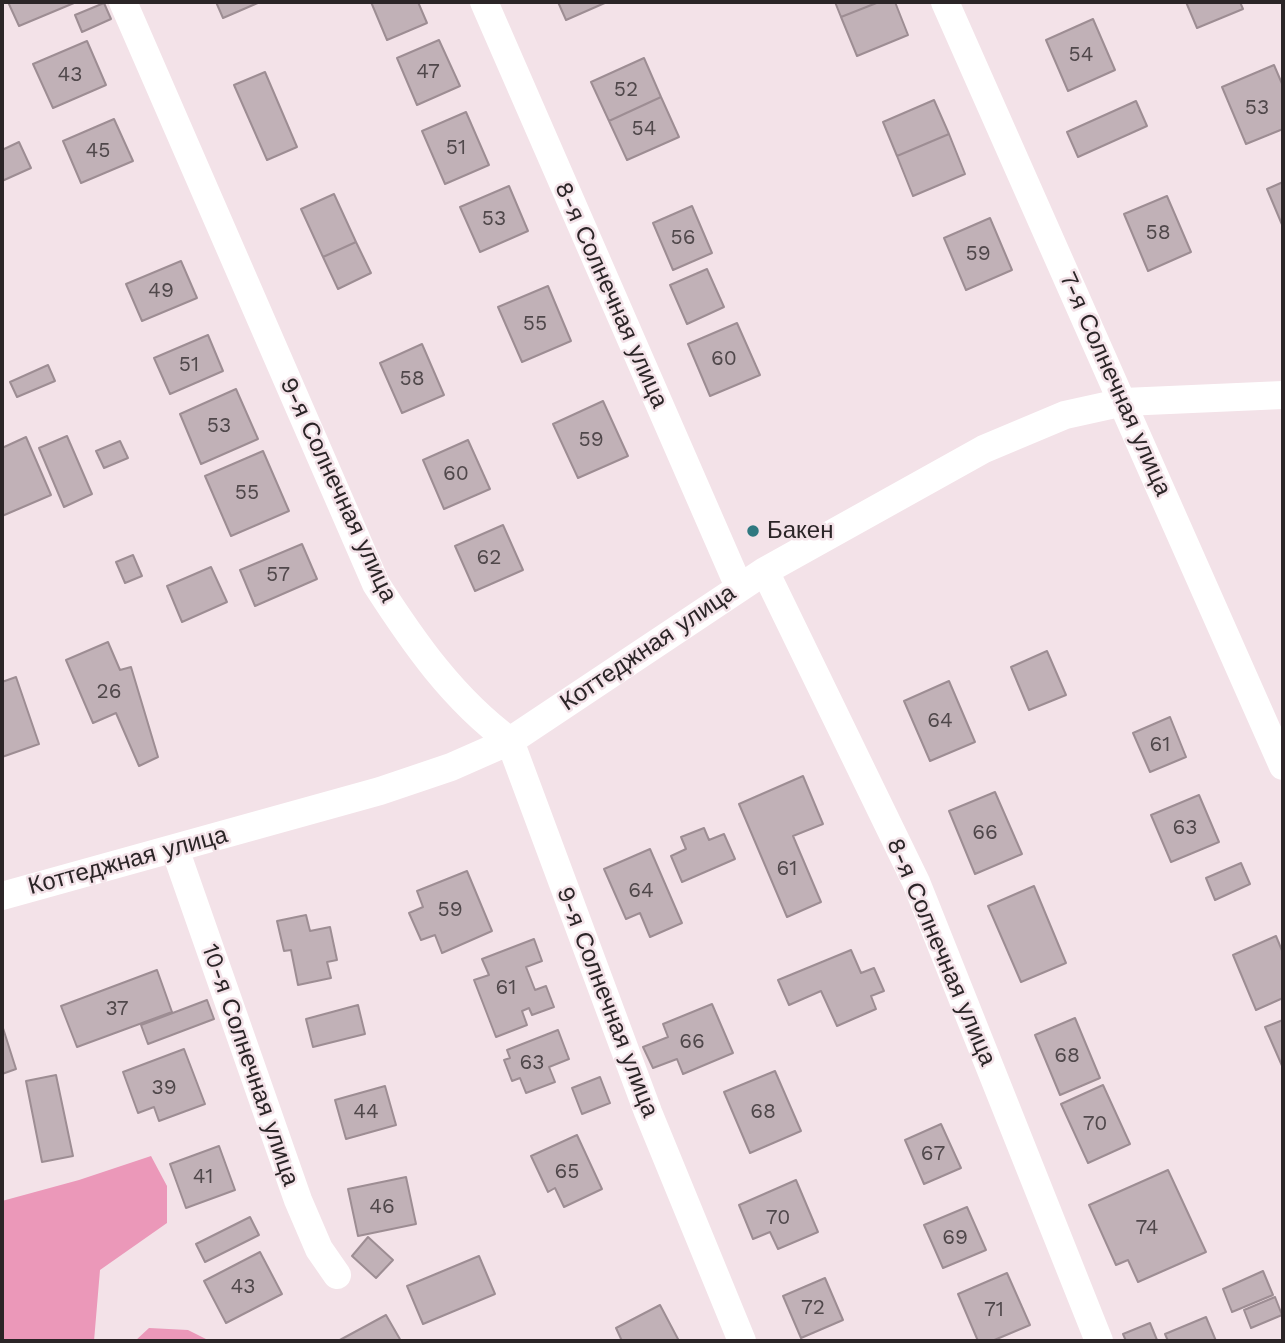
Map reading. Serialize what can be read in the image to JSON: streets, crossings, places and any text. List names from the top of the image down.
{
  "streets": {
    "street": [
      "8-я Солнечная улица",
      "7-я Солнечная улица",
      "9-я Солнечная улица",
      "Коттеджная улица",
      "10-я Солнечная улица"
    ]
  },
  "crossings": [
    ["8-я Солнечная улица", "Коттеджная улица"],
    ["7-я Солнечная улица", "Коттеджная улица"],
    ["9-я Солнечная улица", "Коттеджная улица"],
    ["Коттеджная улица", "10-я Солнечная улица"]
  ],
  "places": ["Бакен"],
  "house_numbers": [
    "54",
    "47",
    "43",
    "52",
    "53",
    "54",
    "51",
    "45",
    "53",
    "58",
    "56",
    "59",
    "49",
    "55",
    "60",
    "51",
    "58",
    "53",
    "59",
    "60",
    "55",
    "62",
    "57",
    "26",
    "64",
    "61",
    "63",
    "66",
    "61",
    "64",
    "59",
    "61",
    "37",
    "66",
    "68",
    "63",
    "39",
    "44",
    "68",
    "70",
    "67",
    "65",
    "41",
    "46",
    "70",
    "74",
    "69",
    "43",
    "72",
    "71"
  ]
}
